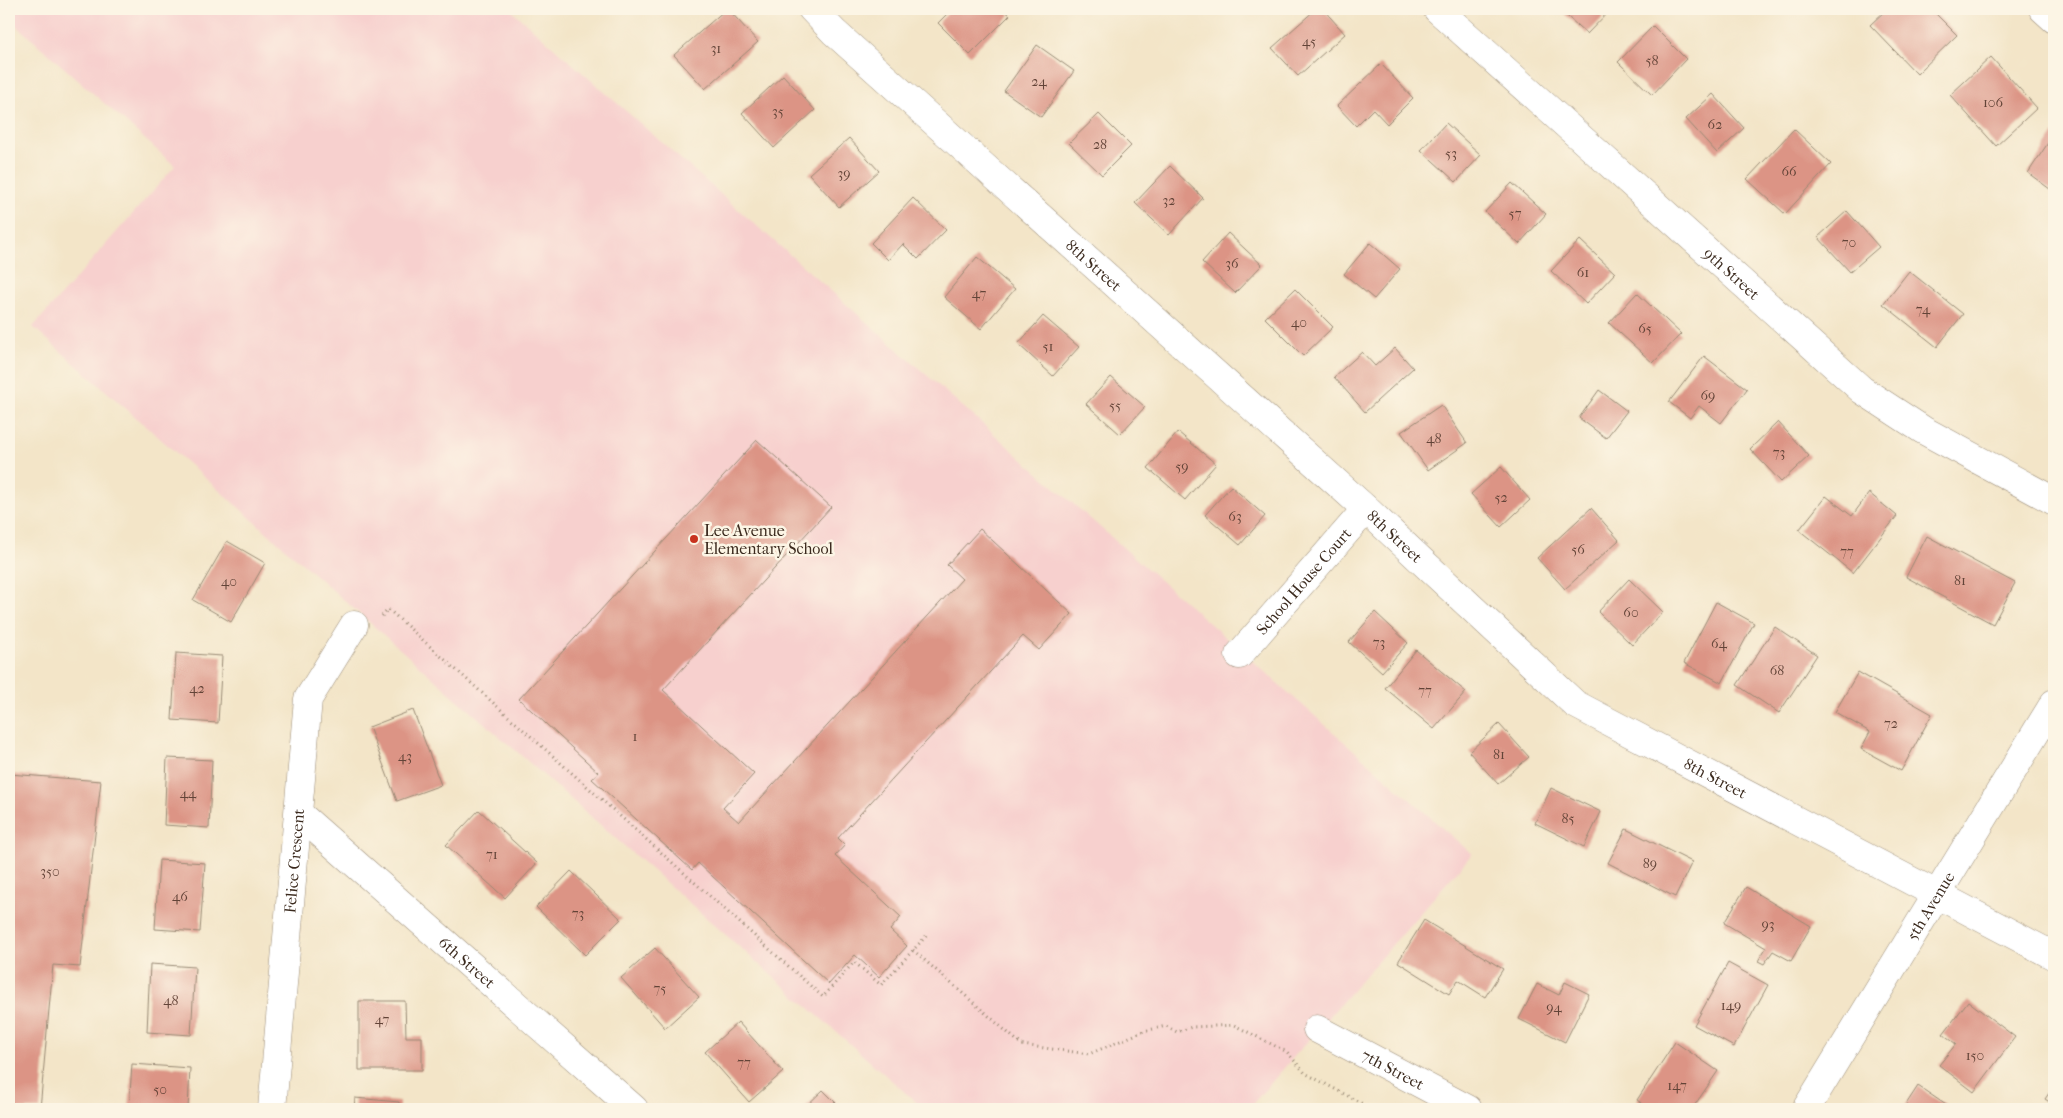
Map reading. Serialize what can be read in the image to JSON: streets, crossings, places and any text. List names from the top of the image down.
{
  "streets": {
    "street": [
      "8th Street",
      "9th Street",
      "School House Court",
      "Felice Crescent",
      "5th Avenue",
      "6th Street",
      "7th Street"
    ]
  },
  "crossings": [
    ["8th Street", "School House Court"],
    ["8th Street", "5th Avenue"],
    ["Felice Crescent", "6th Street"]
  ],
  "places": ["Lee Avenue Elementary School"],
  "house_numbers": [
    "45",
    "31",
    "58",
    "24",
    "106",
    "35",
    "62",
    "28",
    "53",
    "66",
    "39",
    "32",
    "57",
    "70",
    "36",
    "61",
    "47",
    "74",
    "40",
    "65",
    "51",
    "69",
    "55",
    "48",
    "73",
    "59",
    "52",
    "63",
    "56",
    "77",
    "81",
    "40",
    "60",
    "73",
    "64",
    "68",
    "42",
    "77",
    "72",
    "1",
    "81",
    "43",
    "44",
    "85",
    "71",
    "89",
    "350",
    "46",
    "73",
    "93",
    "75",
    "48",
    "149",
    "94",
    "47",
    "150",
    "77",
    "147",
    "50"
  ]
}
